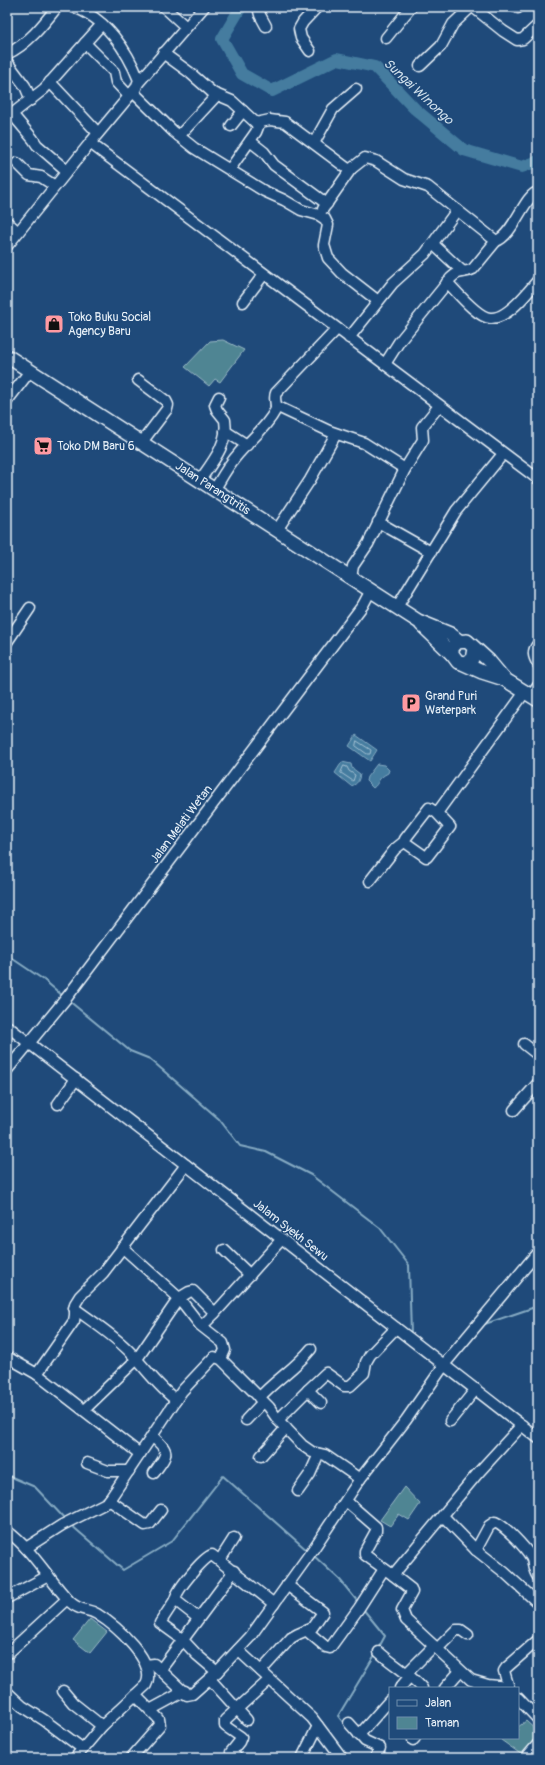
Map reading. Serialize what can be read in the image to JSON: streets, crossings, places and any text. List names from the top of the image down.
{
  "streets": {
    "main road": ["Jalan Parangtritis"],
    "street": ["Jalan Melati Wetan", "Jalam Syekh Sewu"]
  },
  "crossings": [
    ["Jalan Parangtritis", "Jalan Melati Wetan"],
    ["Jalan Melati Wetan", "Jalam Syekh Sewu"]
  ],
  "water": ["Sungai WInongo"],
  "places": {
    "shop": ["Toko Buku Social Agency Baru"],
    "supermarket": ["Toko DM Baru 6"],
    "parking": ["Grand Puri Waterpark"]
  },
  "legend": ["Jalan", "Taman"]
}
